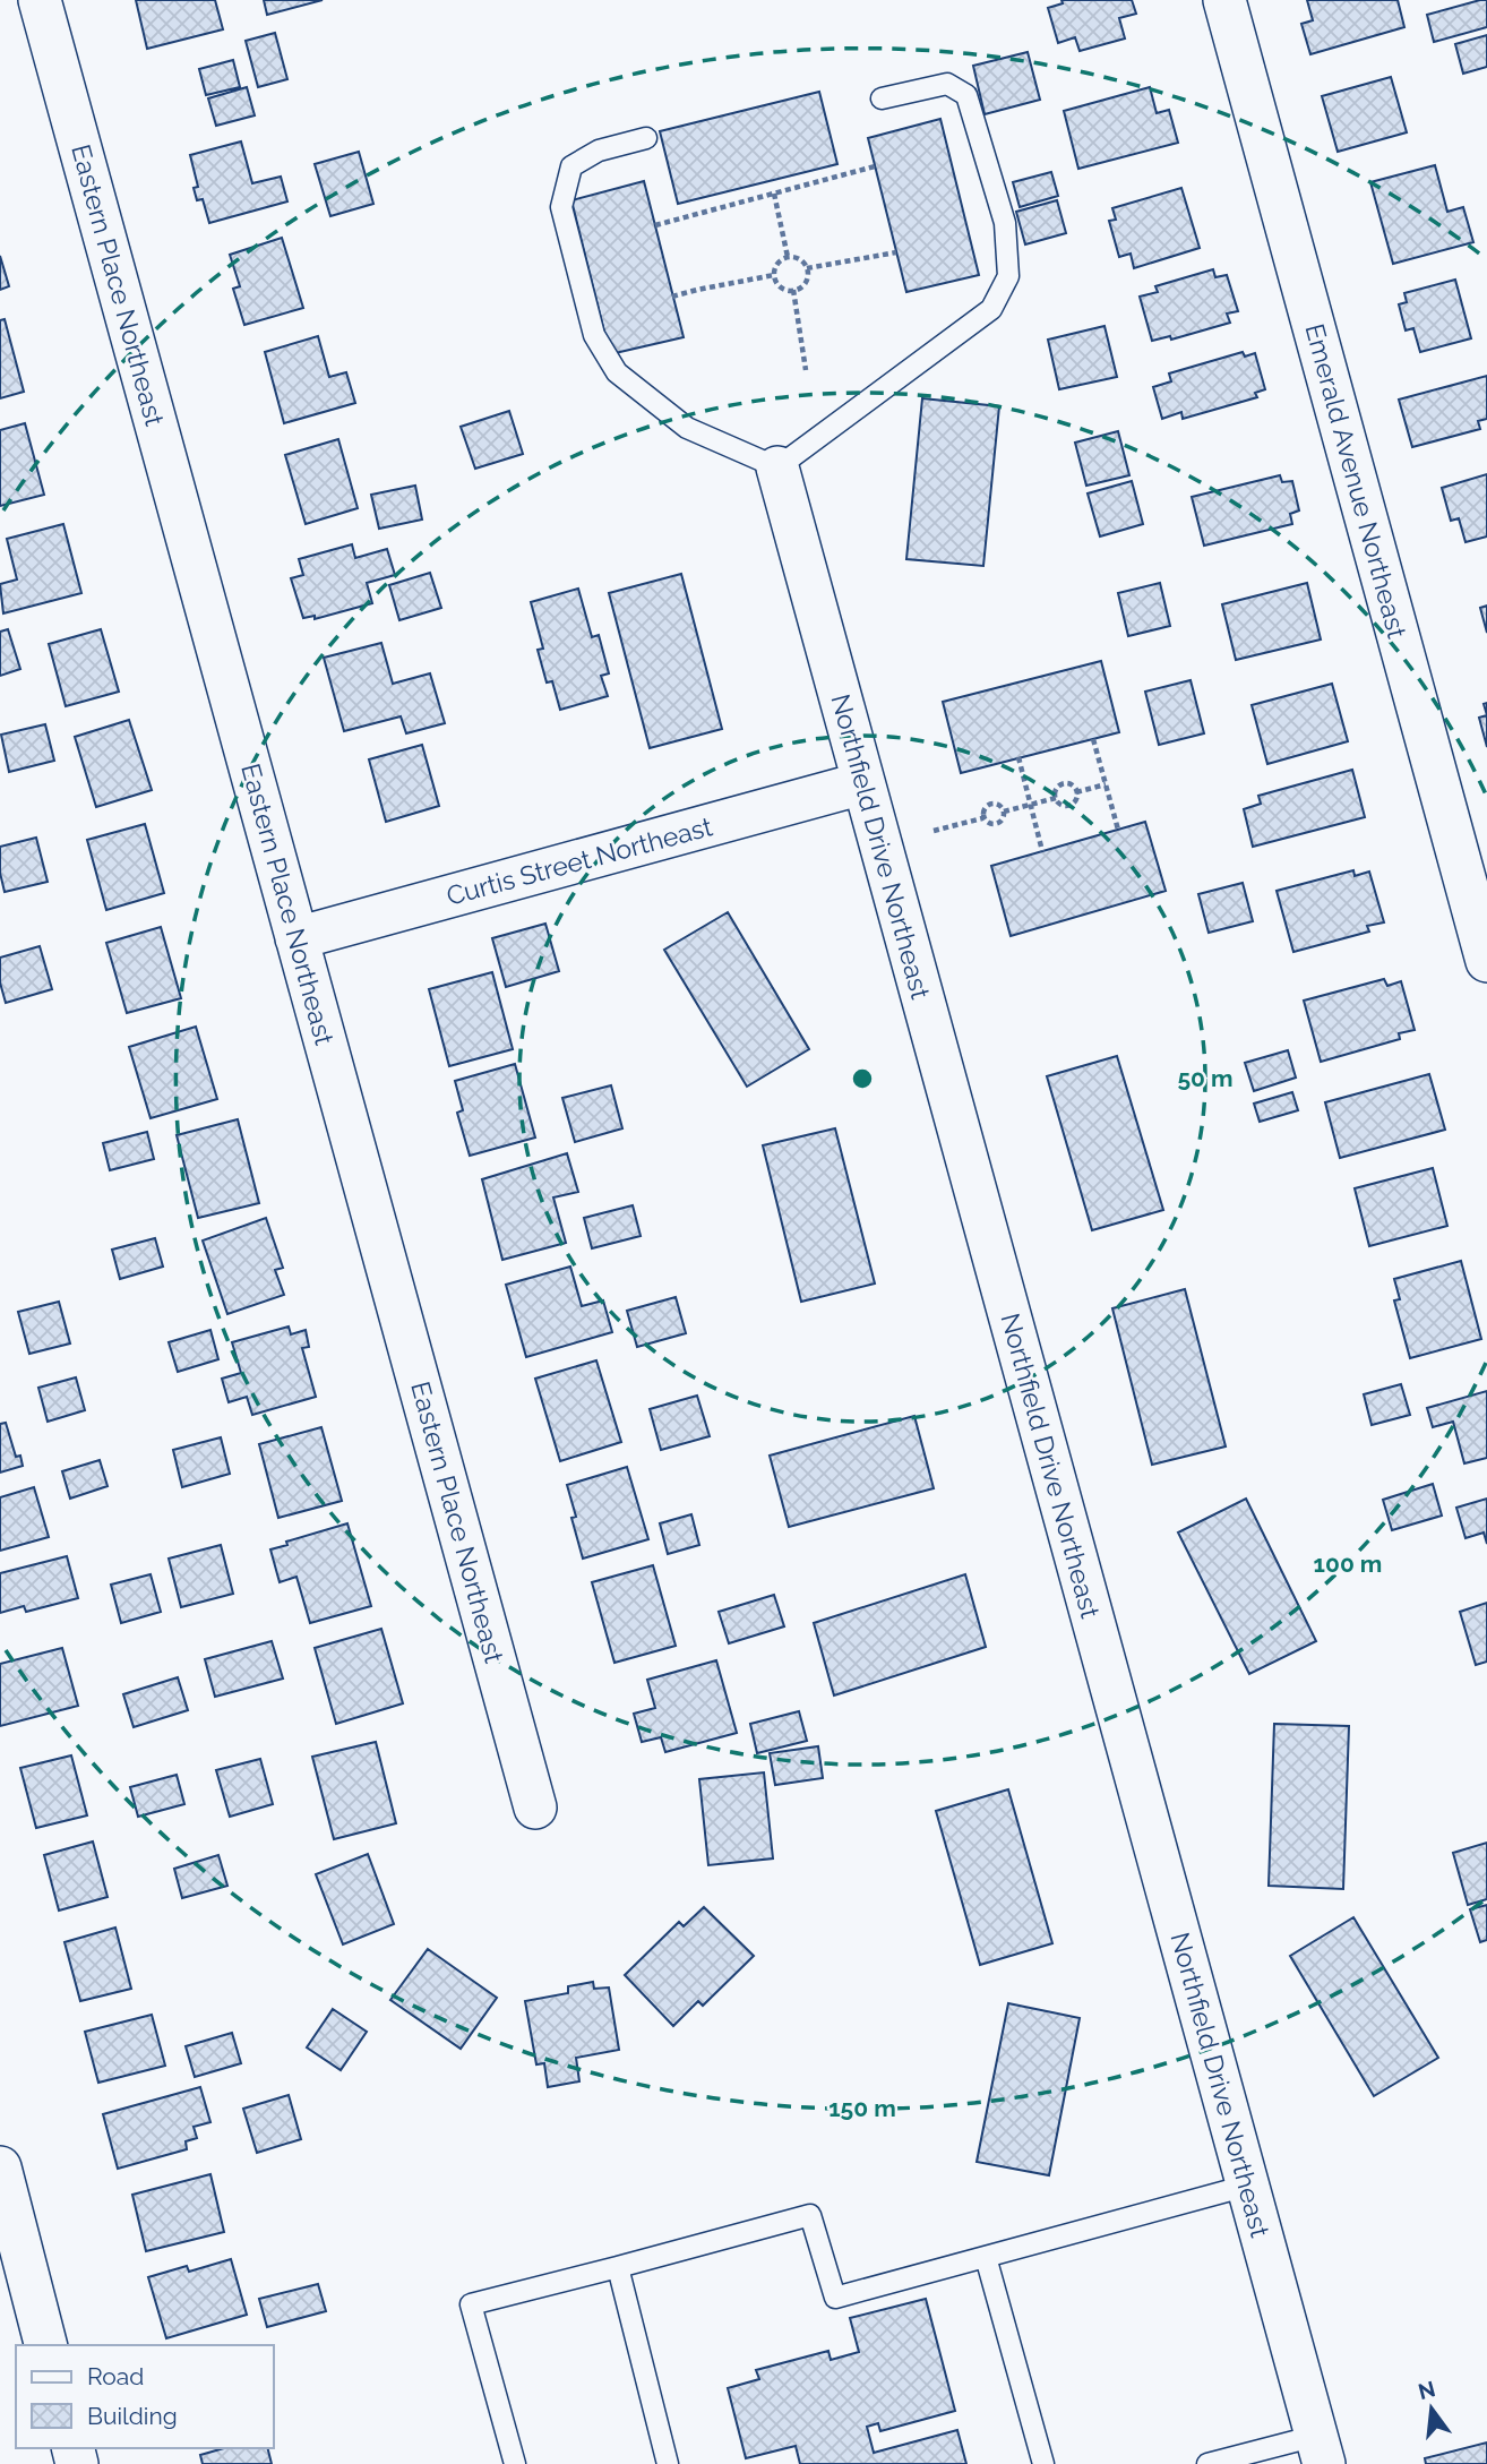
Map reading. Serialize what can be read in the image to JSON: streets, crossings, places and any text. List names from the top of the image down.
{
  "streets": {
    "street": [
      "Eastern Place Northeast",
      "Emerald Avenue Northeast",
      "Northfield Drive Northeast",
      "Curtis Street Northeast"
    ]
  },
  "crossings": [
    ["Eastern Place Northeast", "Curtis Street Northeast"],
    ["Northfield Drive Northeast", "Curtis Street Northeast"]
  ],
  "legend": ["Road", "Building"],
  "north": "top",
  "rings": ["50 m", "100 m", "150 m"]
}
